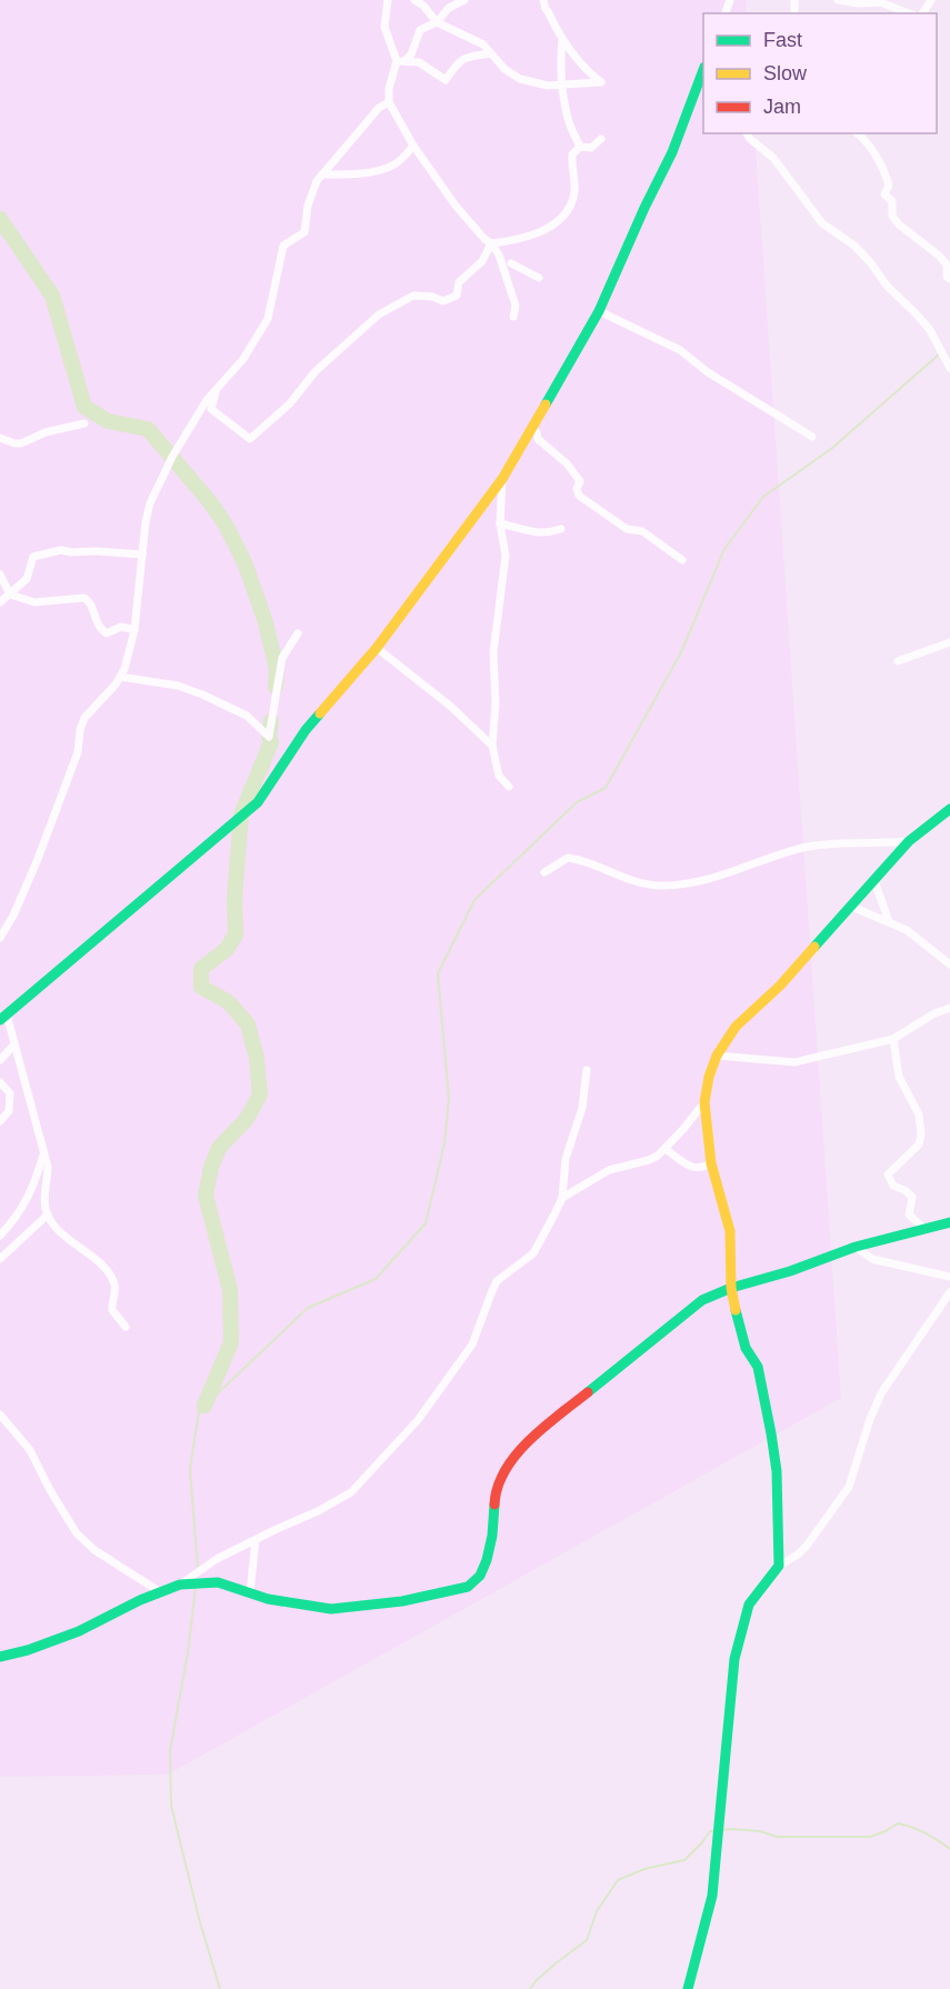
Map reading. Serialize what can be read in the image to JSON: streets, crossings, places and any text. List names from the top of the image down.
{
  "legend": ["Fast", "Slow", "Jam"]
}
